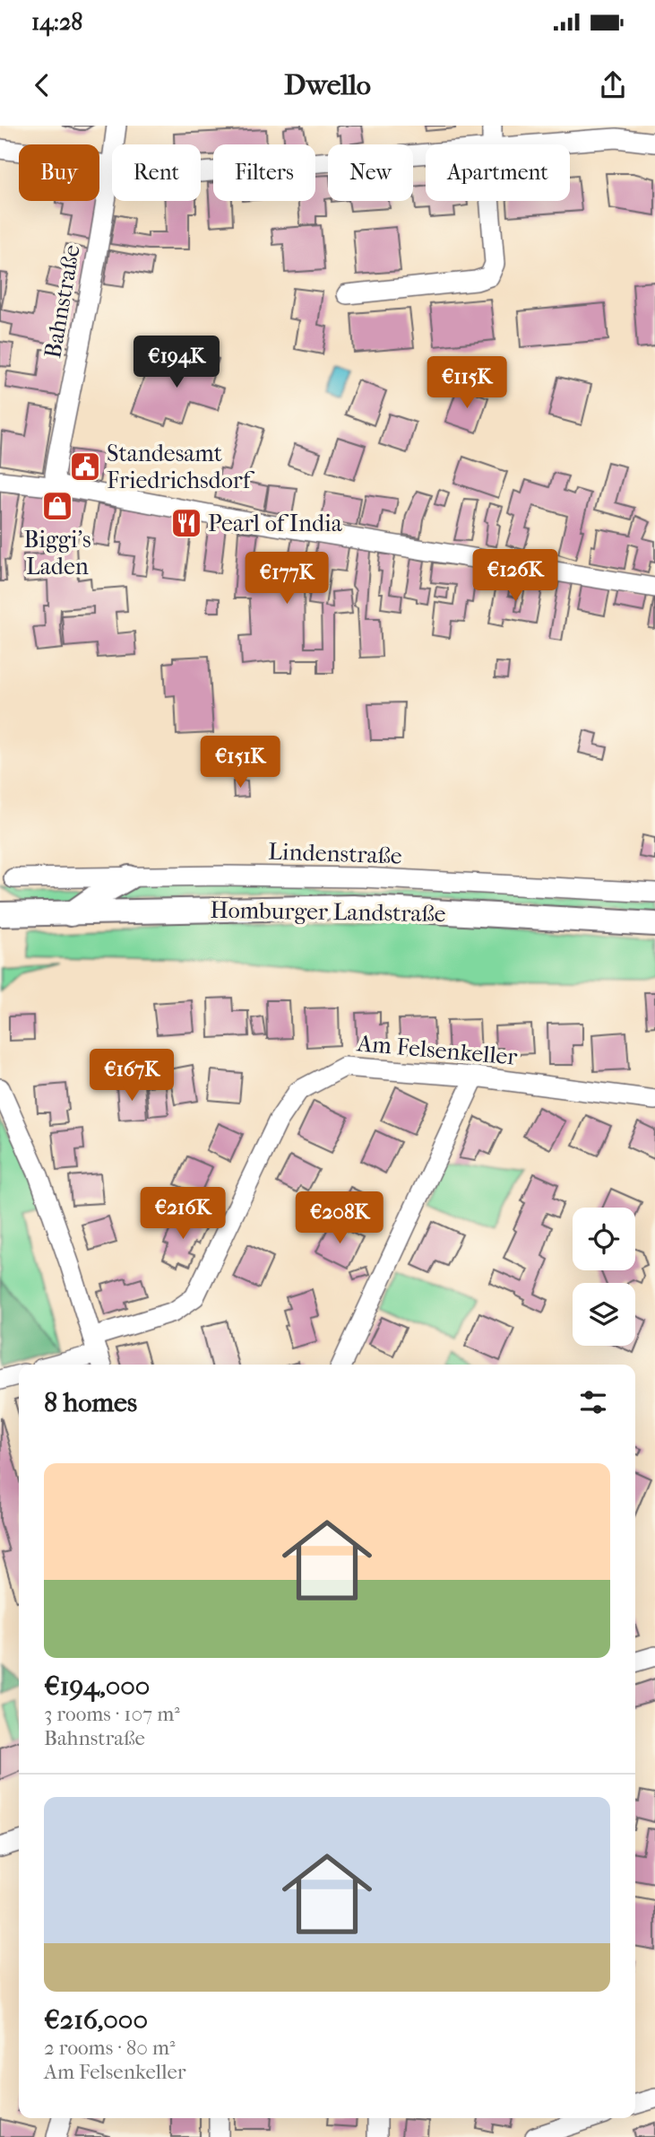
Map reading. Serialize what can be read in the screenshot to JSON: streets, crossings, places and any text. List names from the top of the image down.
{
  "streets": {
    "street": [
      "Bahnstraße",
      "Lindenstraße",
      "Homburger Landstraße",
      "Am Felsenkeller"
    ]
  },
  "places": {
    "public building": ["Standesamt Friedrichsdorf"],
    "shop": ["Biggi's Laden"],
    "restaurant": ["Pearl of India"]
  },
  "page": {
    "status": "14:28",
    "header": "Dwello",
    "chip": [
      "Buy",
      "Rent",
      "Filters",
      "New",
      "Apartment"
    ],
    "price": [
      "€194K",
      "€115K",
      "€126K",
      "€177K",
      "€151K",
      "€167K",
      "€216K",
      "€208K"
    ],
    "heading": "8 homes",
    "list": [
      {
        "name": "€194,000",
        "note": "3 rooms · 107 m² · Bahnstraße"
      },
      {
        "name": "€216,000",
        "note": "2 rooms · 80 m² · Am Felsenkeller"
      }
    ]
  }
}
